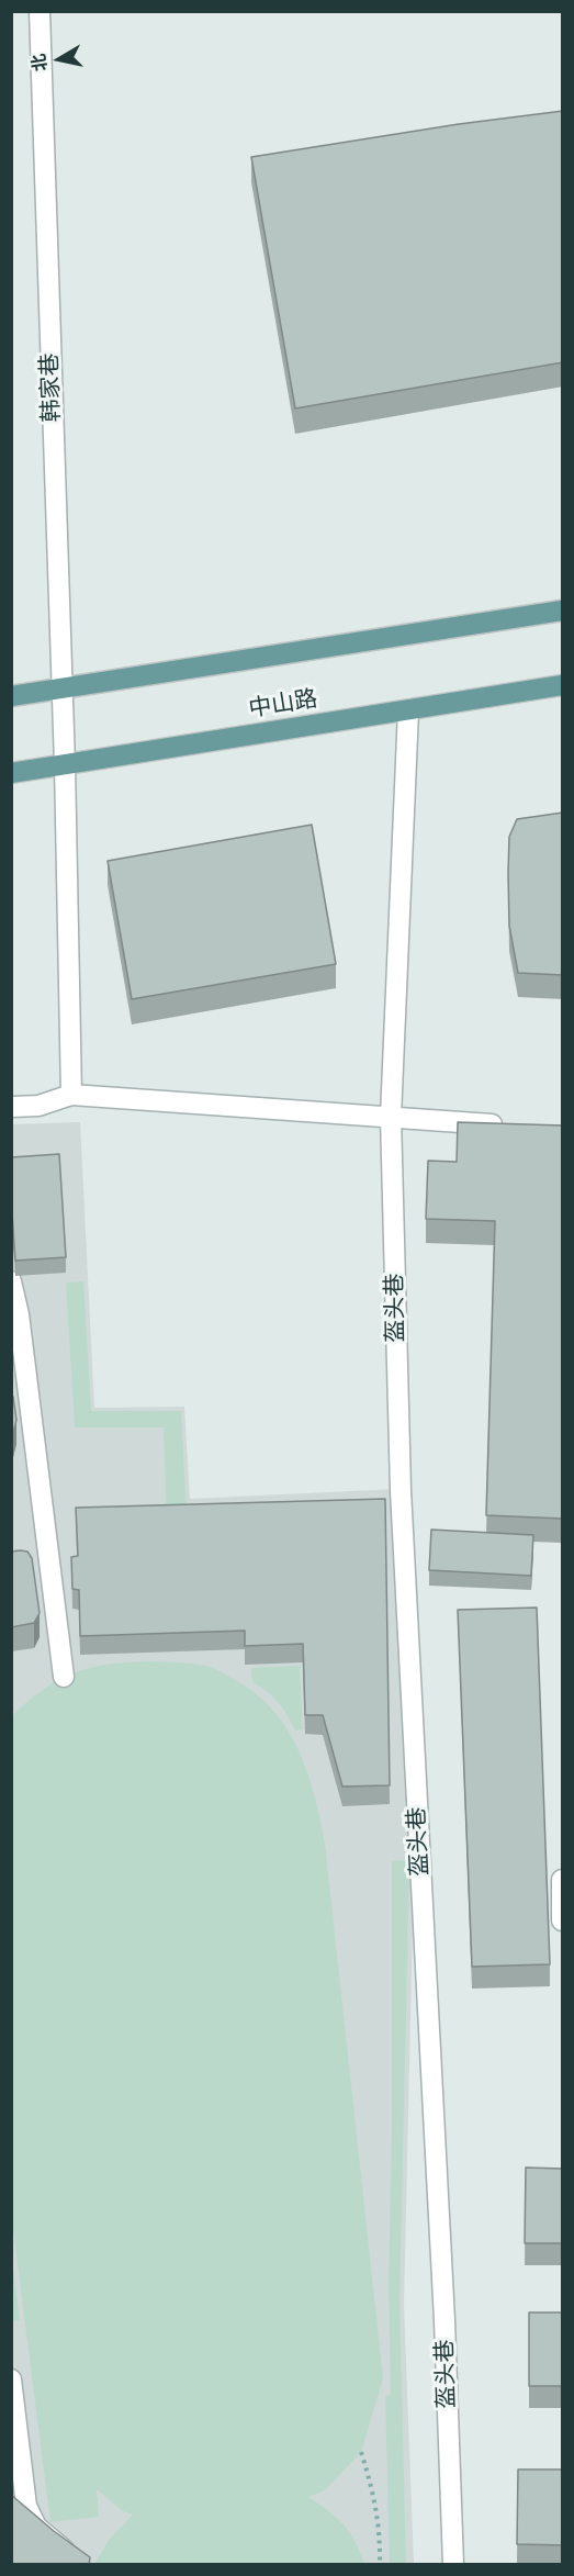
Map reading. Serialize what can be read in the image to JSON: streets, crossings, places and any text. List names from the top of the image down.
{
  "streets": {
    "main road": ["中山路"],
    "street": ["韩家巷", "盔头巷"]
  },
  "crossings": [
    ["韩家巷", "中山路"],
    ["中山路", "盔头巷"]
  ],
  "north": "left"
}
